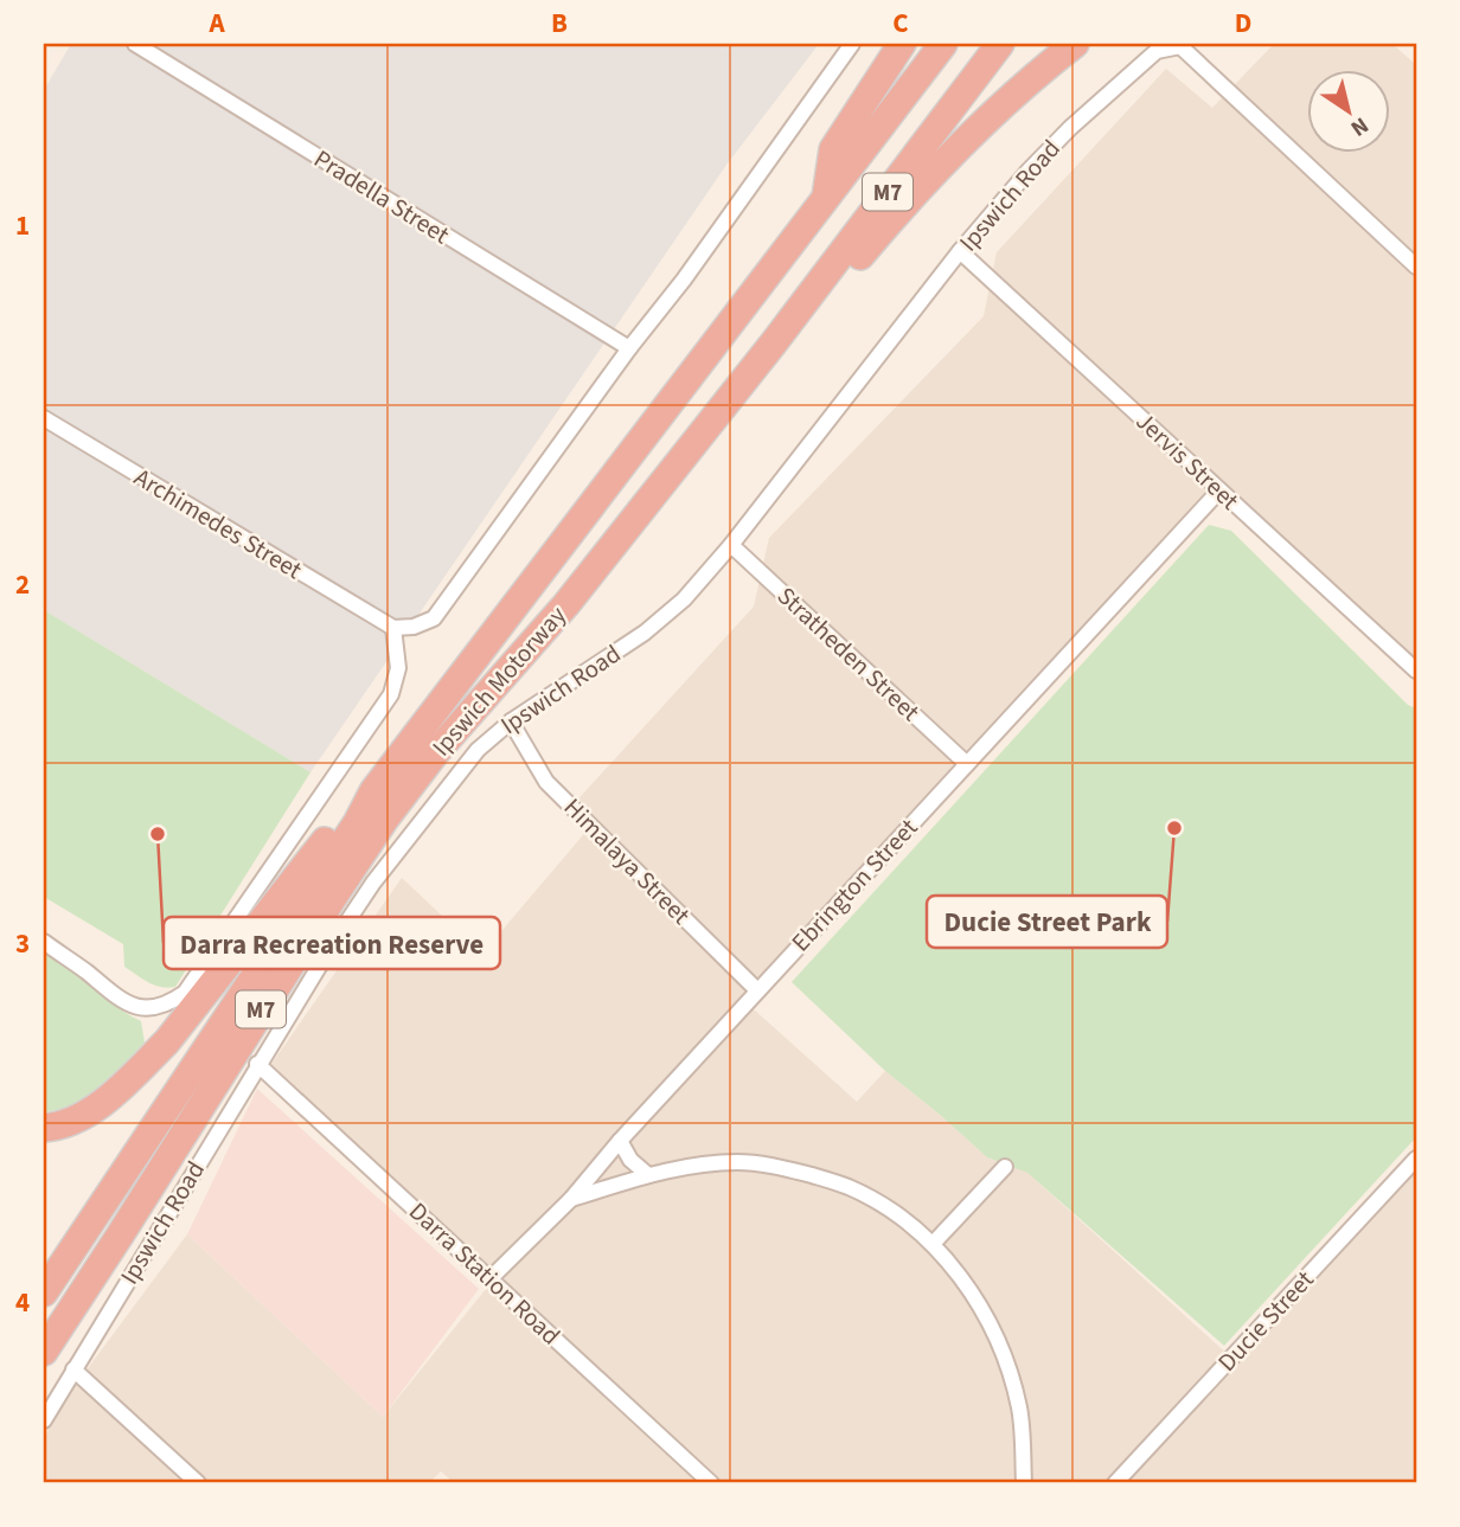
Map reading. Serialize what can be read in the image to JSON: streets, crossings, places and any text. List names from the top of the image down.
{
  "streets": {
    "highway": ["M7", "Ipswich Motorway"],
    "street": [
      "Ipswich Road",
      "Pradella Street",
      "Jervis Street",
      "Archimedes Street",
      "Stratheden Street",
      "Himalaya Street",
      "Ebrington Street",
      "Darra Station Road",
      "Ducie Street"
    ]
  },
  "crossings": [
    ["Ipswich Road", "Jervis Street"],
    ["Ipswich Road", "Stratheden Street"],
    ["Ipswich Road", "Himalaya Street"],
    ["Ipswich Road", "Darra Station Road"],
    ["Jervis Street", "Ebrington Street"],
    ["Stratheden Street", "Ebrington Street"],
    ["Himalaya Street", "Ebrington Street"],
    ["Ebrington Street", "Darra Station Road"]
  ],
  "places": ["Ducie Street Park", "Darra Recreation Reserve"],
  "north": "bottom right",
  "grid": {
    "columns": [
      "A",
      "B",
      "C",
      "D"
    ],
    "rows": [
      "1",
      "2",
      "3",
      "4"
    ]
  }
}
